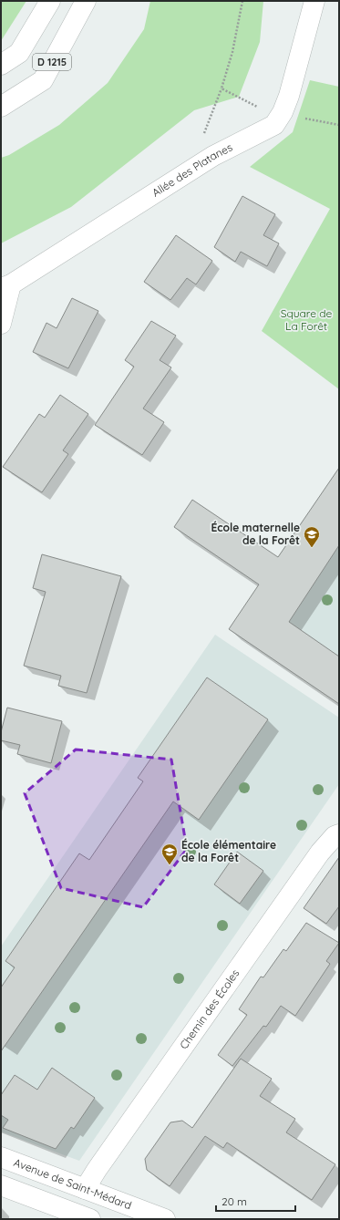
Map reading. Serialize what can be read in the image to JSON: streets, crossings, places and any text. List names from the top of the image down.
{
  "streets": {
    "main road": [
      "D 1215",
      "Allée des Platanes",
      "Chemin des Écoles",
      "Avenue de Saint-Médard"
    ]
  },
  "crossings": [
    ["Chemin des Écoles", "Avenue de Saint-Médard"]
  ],
  "parks": ["Square de La Forêt"],
  "places": {
    "school or university": ["École maternelle de la Forêt", "École élémentaire de la Forêt"]
  },
  "scale_bar": "20 m"
}
